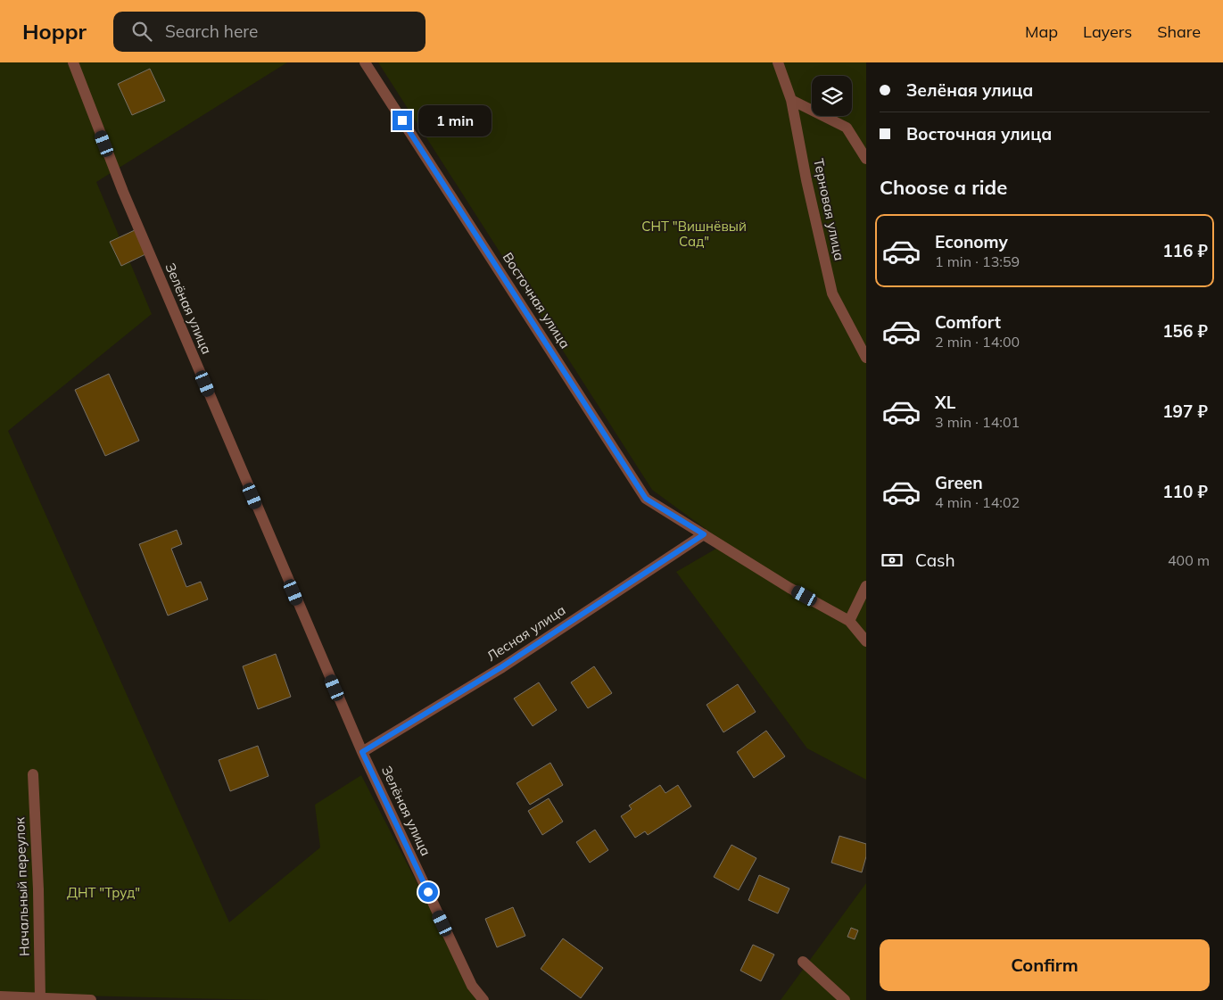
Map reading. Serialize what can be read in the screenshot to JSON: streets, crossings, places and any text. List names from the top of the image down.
{
  "streets": {
    "street": [
      "Терновая улица",
      "Восточная улица",
      "Зелёная улица",
      "Лесная улица",
      "Начальный переулок"
    ]
  },
  "crossings": [
    ["Восточная улица", "Лесная улица"],
    ["Зелёная улица", "Лесная улица"]
  ],
  "parks": ["СНТ \"Вишнёвый Сад\"", "ДНТ \"Труд\""],
  "page": {
    "header": "Hoppr",
    "search": "Search here",
    "nav": ["Map", "Layers", "Share"],
    "banner": ["Зелёная улица", "Восточная улица"],
    "bubble": "1 min",
    "heading": "Choose a ride",
    "list": [
      {
        "name": "Economy",
        "note": "1 min · 13:59",
        "value": "116 ₽"
      },
      {
        "name": "Comfort",
        "note": "2 min · 14:00",
        "value": "156 ₽"
      },
      {
        "name": "XL",
        "note": "3 min · 14:01",
        "value": "197 ₽"
      },
      {
        "name": "Green",
        "note": "4 min · 14:02",
        "value": "110 ₽"
      }
    ],
    "pay": ["Cash", "400 m"],
    "buttons": "Confirm"
  }
}
